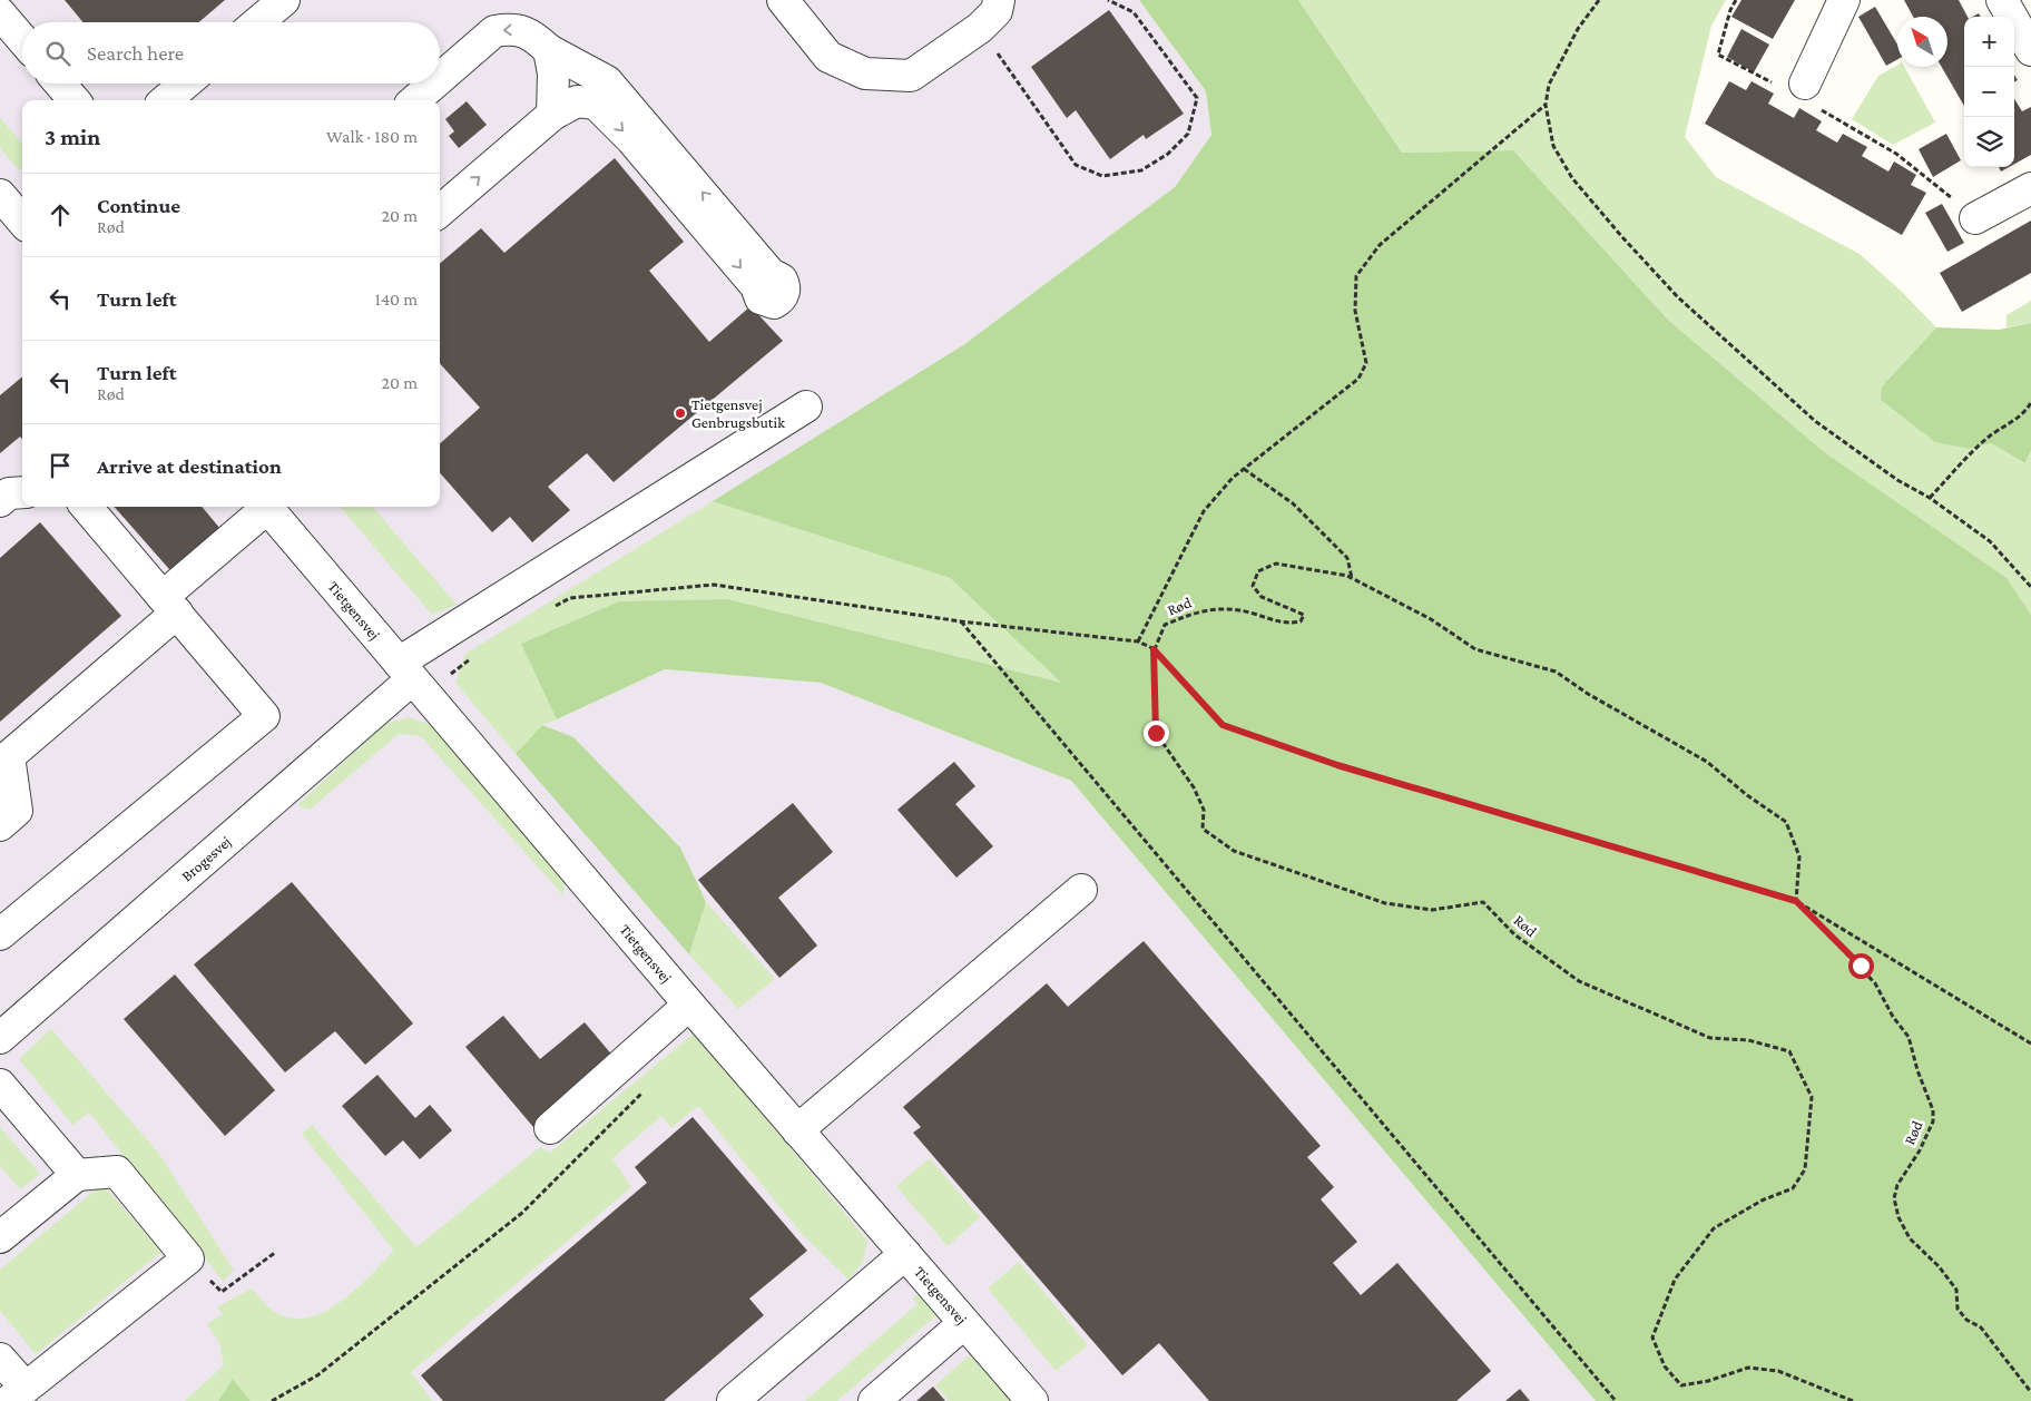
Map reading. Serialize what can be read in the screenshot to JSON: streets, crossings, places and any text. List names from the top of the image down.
{
  "streets": {
    "street": ["Tietgensvej", "Brogesvej"],
    "path": ["Rød"]
  },
  "crossings": [
    ["Tietgensvej", "Brogesvej"]
  ],
  "places": ["Tietgensvej Genbrugsbutik"],
  "north": "top left",
  "page": {
    "map_buttons": ["+", "−"],
    "search": "Search here",
    "heading": ["3 min", "Walk · 180 m"],
    "list": [
      ["Continue", "Rød", "20 m"],
      ["Turn left", "140 m"],
      ["Turn left", "Rød", "20 m"],
      "Arrive at destination"
    ]
  }
}
